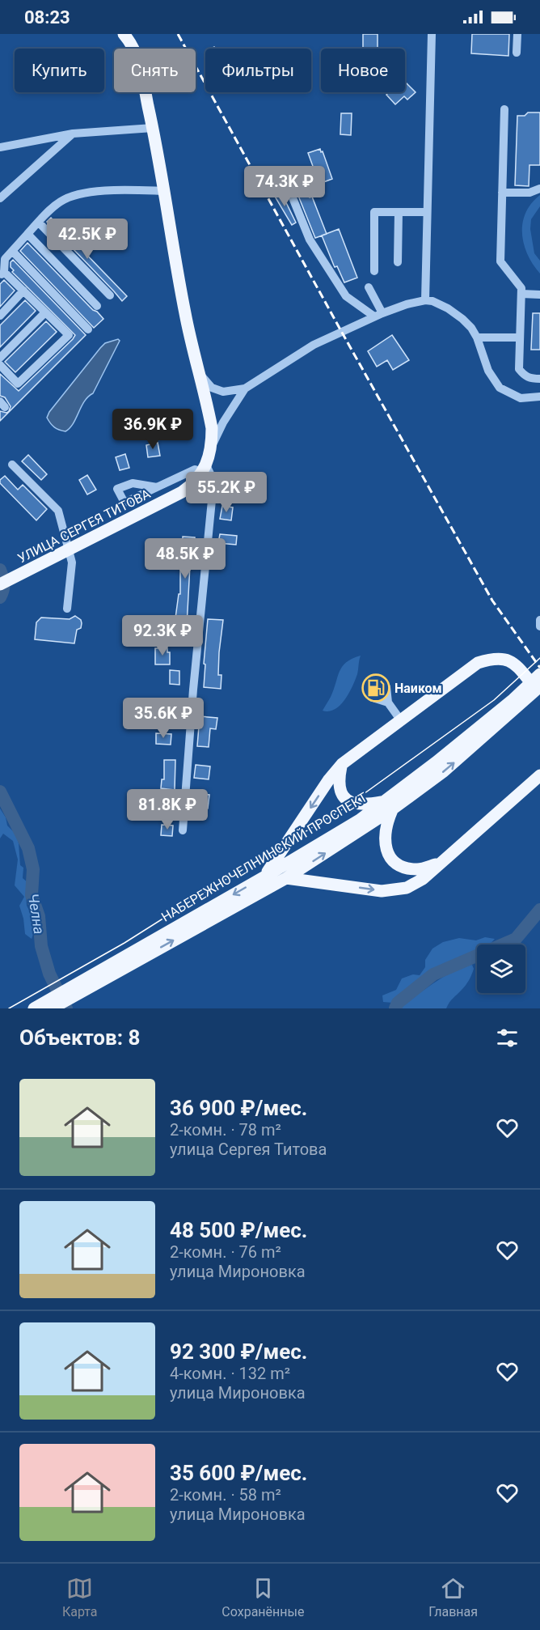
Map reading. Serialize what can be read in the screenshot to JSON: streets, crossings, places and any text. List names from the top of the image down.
{
  "streets": {
    "main road": ["УЛИЦА СЕРГЕЯ ТИТОВА", "НАБЕРЕЖНОЧЕЛНИНСКИЙ ПРОСПЕКТ"]
  },
  "water": ["Челна"],
  "places": {
    "fuel station": ["Наиком"]
  },
  "page": {
    "status": "08:23",
    "chip": [
      "Купить",
      "Снять",
      "Фильтры",
      "Новое"
    ],
    "price": [
      "74.3K ₽",
      "42.5K ₽",
      "36.9K ₽",
      "55.2K ₽",
      "48.5K ₽",
      "92.3K ₽",
      "35.6K ₽",
      "81.8K ₽"
    ],
    "heading": "Объектов: 8",
    "list": [
      {
        "name": "36 900 ₽/мес.",
        "note": "2-комн. · 78 m² · улица Сергея Титова"
      },
      {
        "name": "48 500 ₽/мес.",
        "note": "2-комн. · 76 m² · улица Мироновка"
      },
      {
        "name": "92 300 ₽/мес.",
        "note": "4-комн. · 132 m² · улица Мироновка"
      },
      {
        "name": "35 600 ₽/мес.",
        "note": "2-комн. · 58 m² · улица Мироновка"
      }
    ],
    "tabs": ["Карта", "Сохранённые", "Главная"]
  }
}
